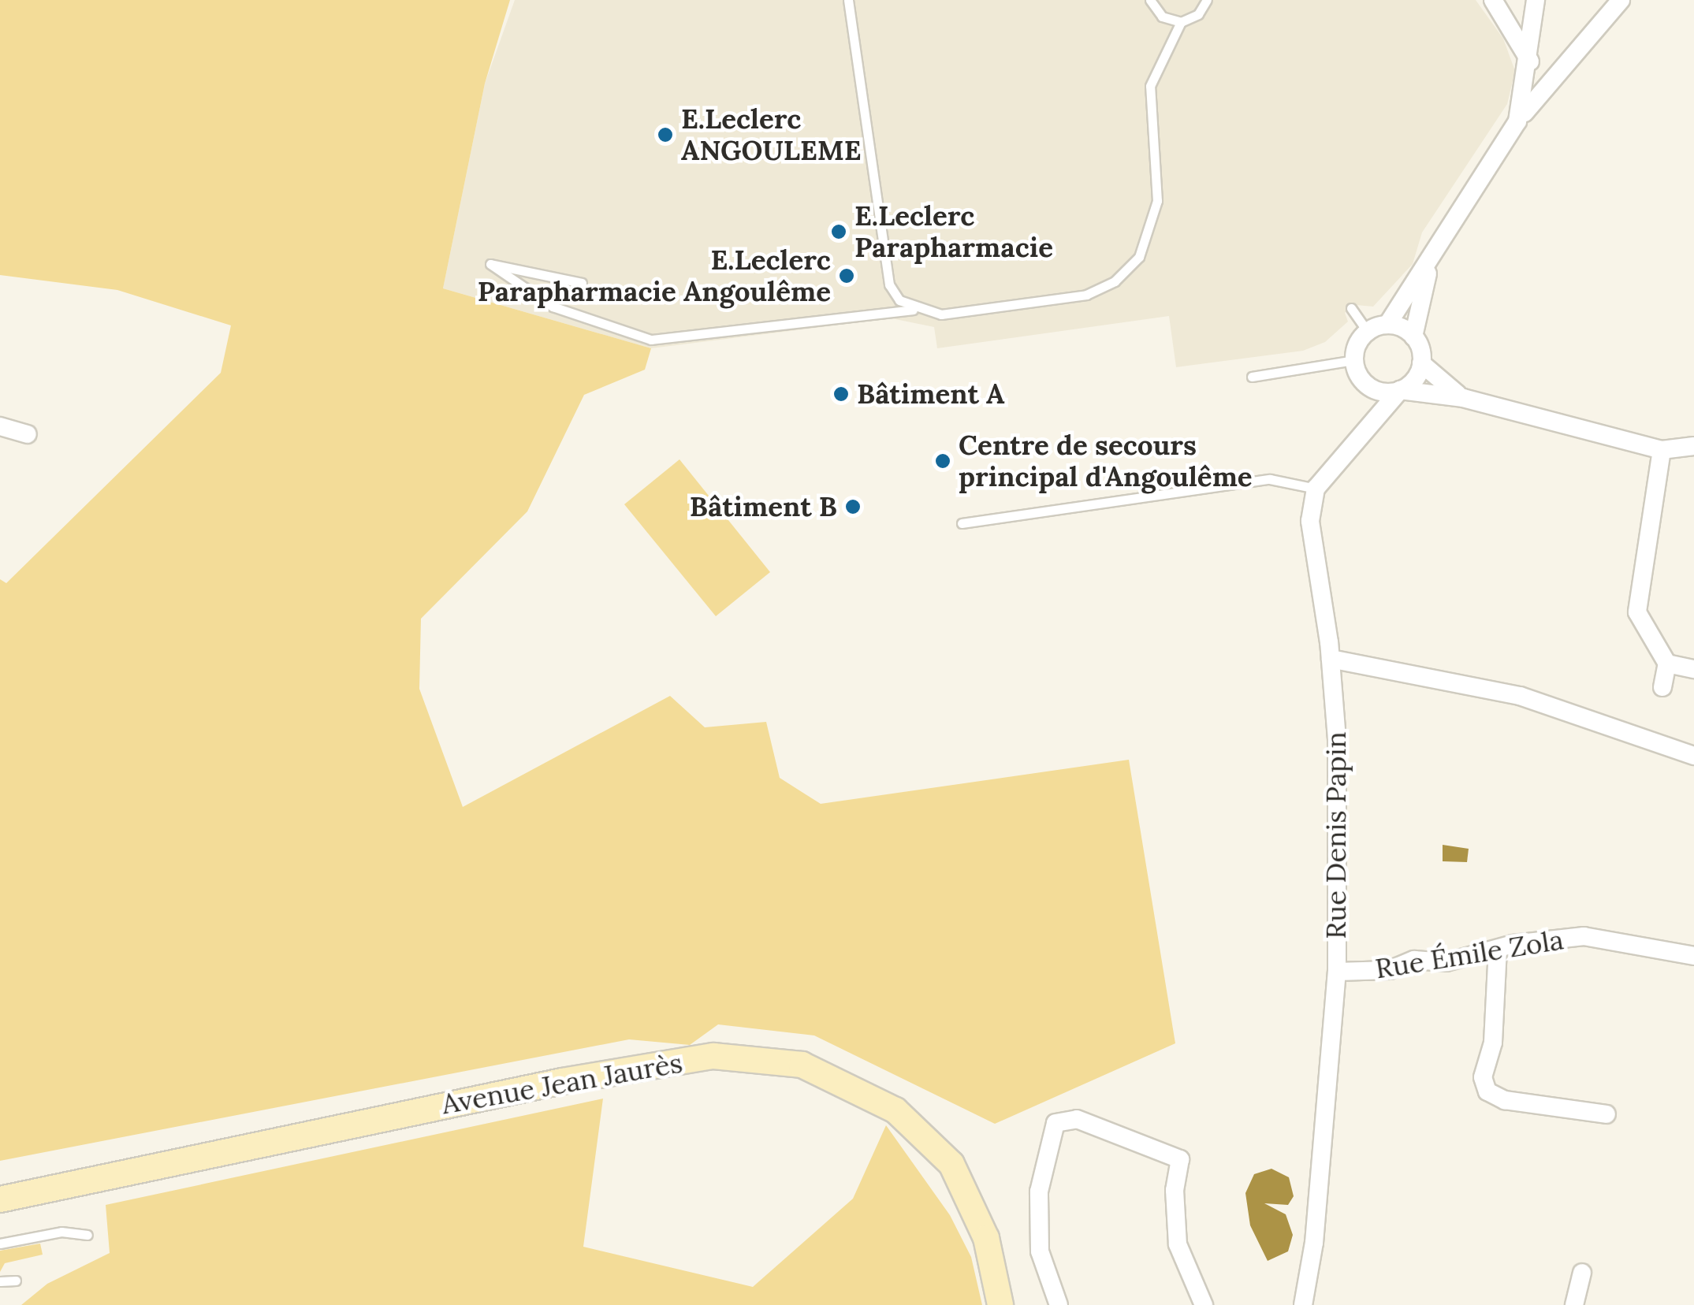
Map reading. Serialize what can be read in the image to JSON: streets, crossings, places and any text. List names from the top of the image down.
{
  "streets": {
    "main road": ["Avenue Jean Jaurès"],
    "street": ["Rue Denis Papin", "Rue Émile Zola"]
  },
  "crossings": [
    ["Rue Denis Papin", "Rue Émile Zola"]
  ],
  "places": [
    "E.Leclerc ANGOULEME",
    "E.Leclerc Parapharmacie",
    "E.Leclerc Parapharmacie Angoulême",
    "Bâtiment A",
    "Centre de secours principal d'Angoulême",
    "Bâtiment B"
  ]
}
